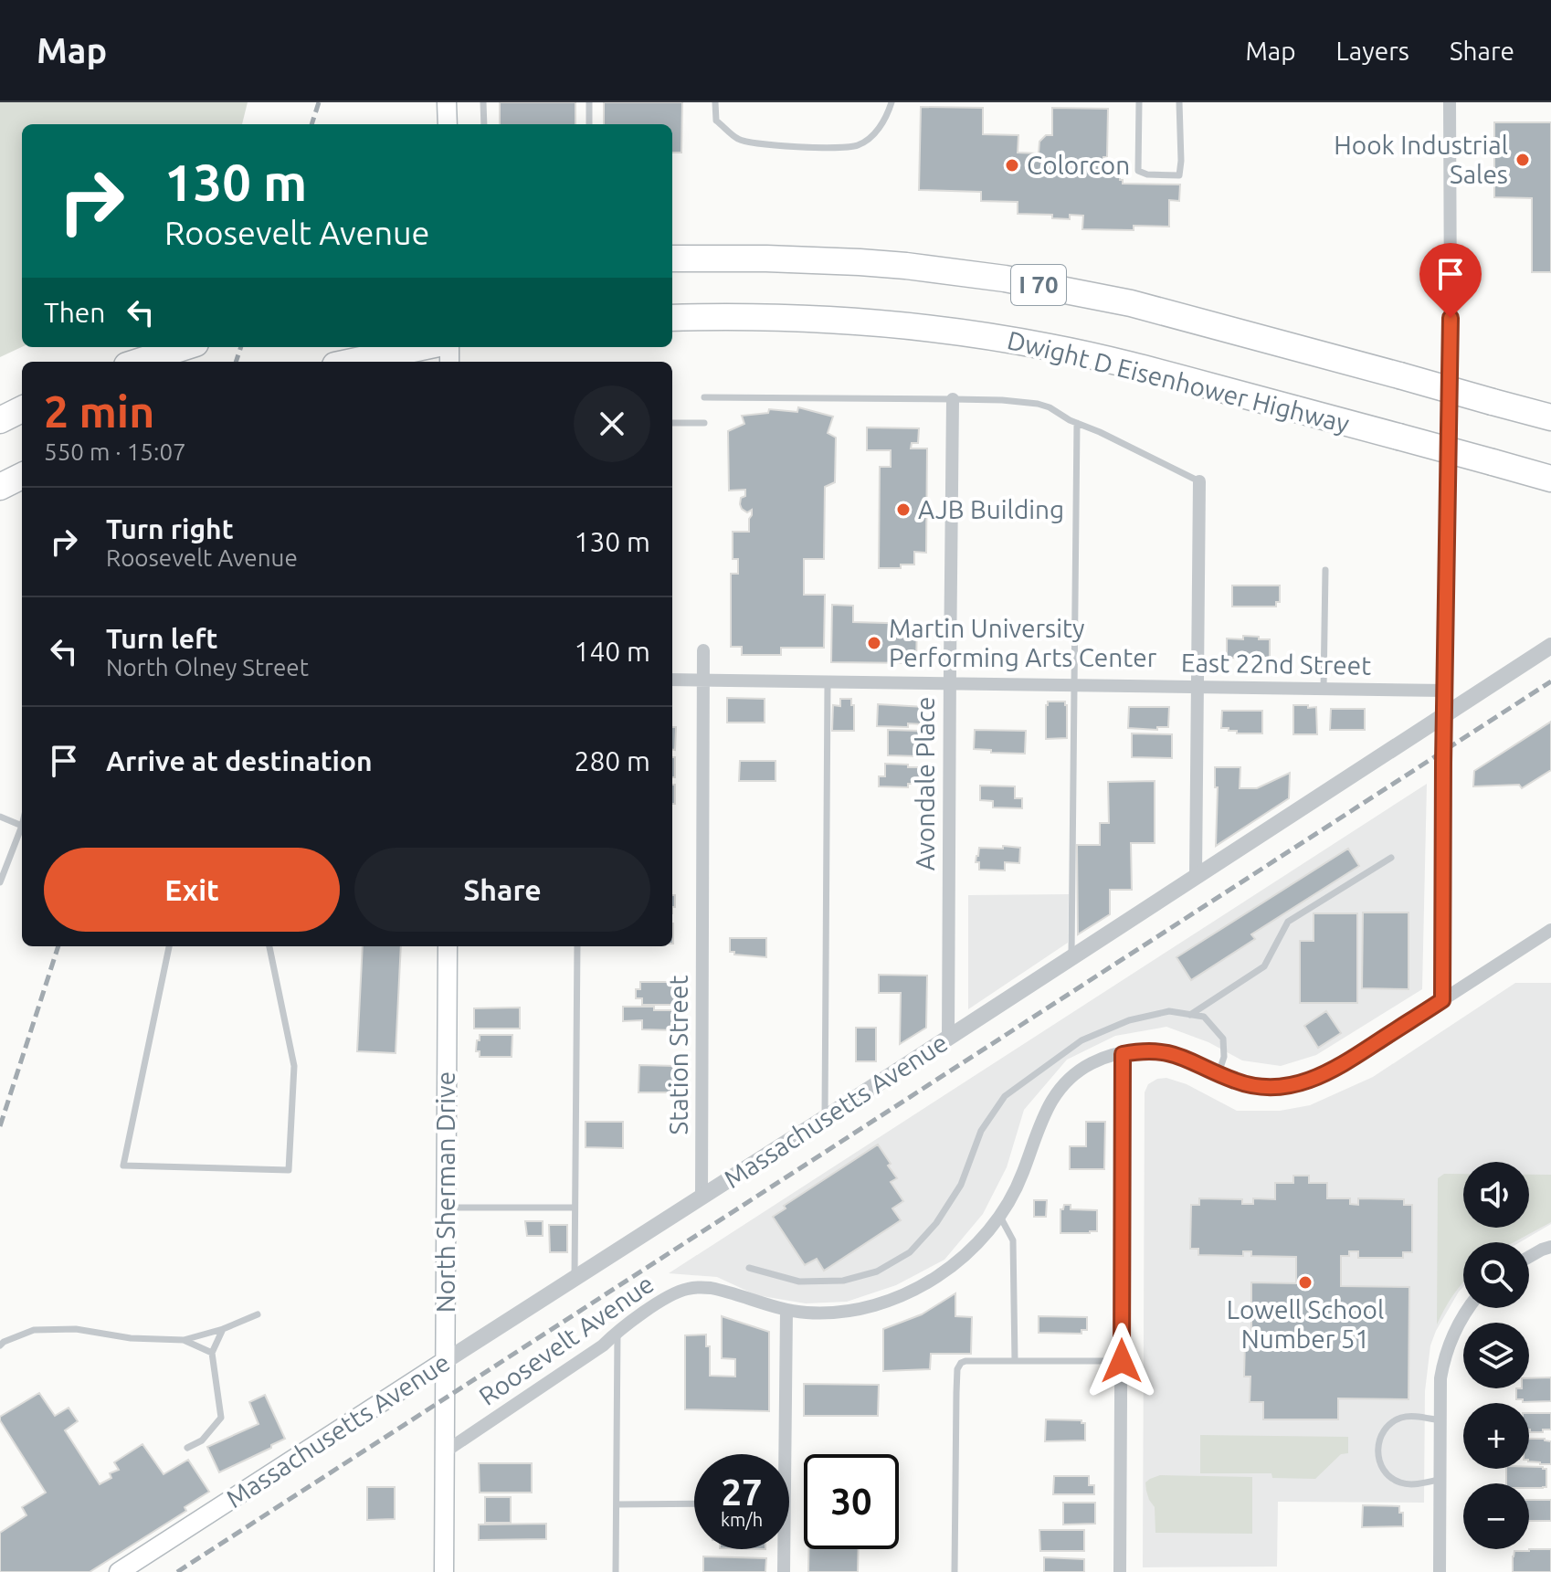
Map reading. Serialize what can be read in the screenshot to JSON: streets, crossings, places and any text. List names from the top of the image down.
{
  "streets": {
    "highway": ["I 70", "Dwight D Eisenhower Highway"],
    "main road": ["Massachusetts Avenue", "North Sherman Drive"],
    "street": [
      "East 22nd Street",
      "Avondale Place",
      "Station Street",
      "Roosevelt Avenue"
    ]
  },
  "crossings": [
    ["East 22nd Street", "Avondale Place"],
    ["East 22nd Street", "Station Street"],
    ["Avondale Place", "Massachusetts Avenue"],
    ["Station Street", "Massachusetts Avenue"],
    ["Massachusetts Avenue", "North Sherman Drive"],
    ["North Sherman Drive", "Roosevelt Avenue"]
  ],
  "places": [
    "Hook Industrial Sales",
    "Colorcon",
    "AJB Building",
    "Martin University Performing Arts Center",
    "Lowell School Number 51"
  ],
  "page": {
    "header": "Map",
    "nav": ["Map", "Layers", "Share"],
    "turn": ["130 m", "Roosevelt Avenue"],
    "then": "Then",
    "heading": ["2 min", "550 m · 15:07"],
    "list": [
      {
        "name": "Turn right",
        "note": "Roosevelt Avenue",
        "value": "130 m"
      },
      {
        "name": "Turn left",
        "note": "North Olney Street",
        "value": "140 m"
      },
      {
        "name": "Arrive at destination",
        "value": "280 m"
      }
    ],
    "buttons": ["Exit", "Share"],
    "map_buttons": ["+", "−"],
    "speed": "27 km/h",
    "limit": "30"
  }
}
